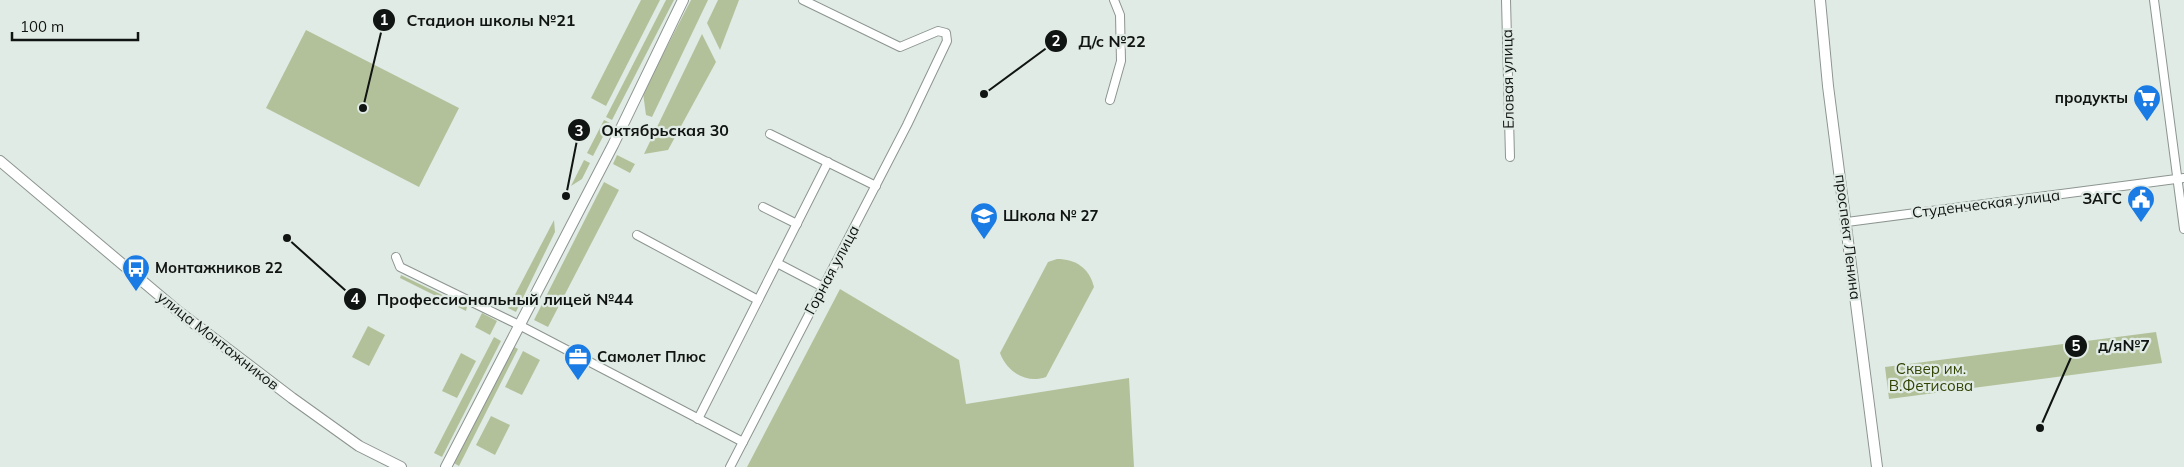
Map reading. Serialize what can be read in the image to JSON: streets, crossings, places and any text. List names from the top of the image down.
{
  "streets": {
    "street": [
      "Еловая улица",
      "Студенческая улица",
      "проспект Ленина",
      "Горная улица",
      "улица Монтажников"
    ]
  },
  "crossings": [
    ["Студенческая улица", "проспект Ленина"]
  ],
  "parks": ["Сквер им. В.Фетисова"],
  "places": {
    "other": [
      "Д/с №22",
      "Стадион школы №21",
      "Октябрьская 30",
      "Профессиональный лицей №44",
      "д/я№7"
    ],
    "supermarket": ["продукты"],
    "public building": ["ЗАГС"],
    "school or university": ["Школа № 27"],
    "bus stop": ["Монтажников 22"],
    "office": ["Самолет Плюс"]
  },
  "scale_bar": "100 m"
}
